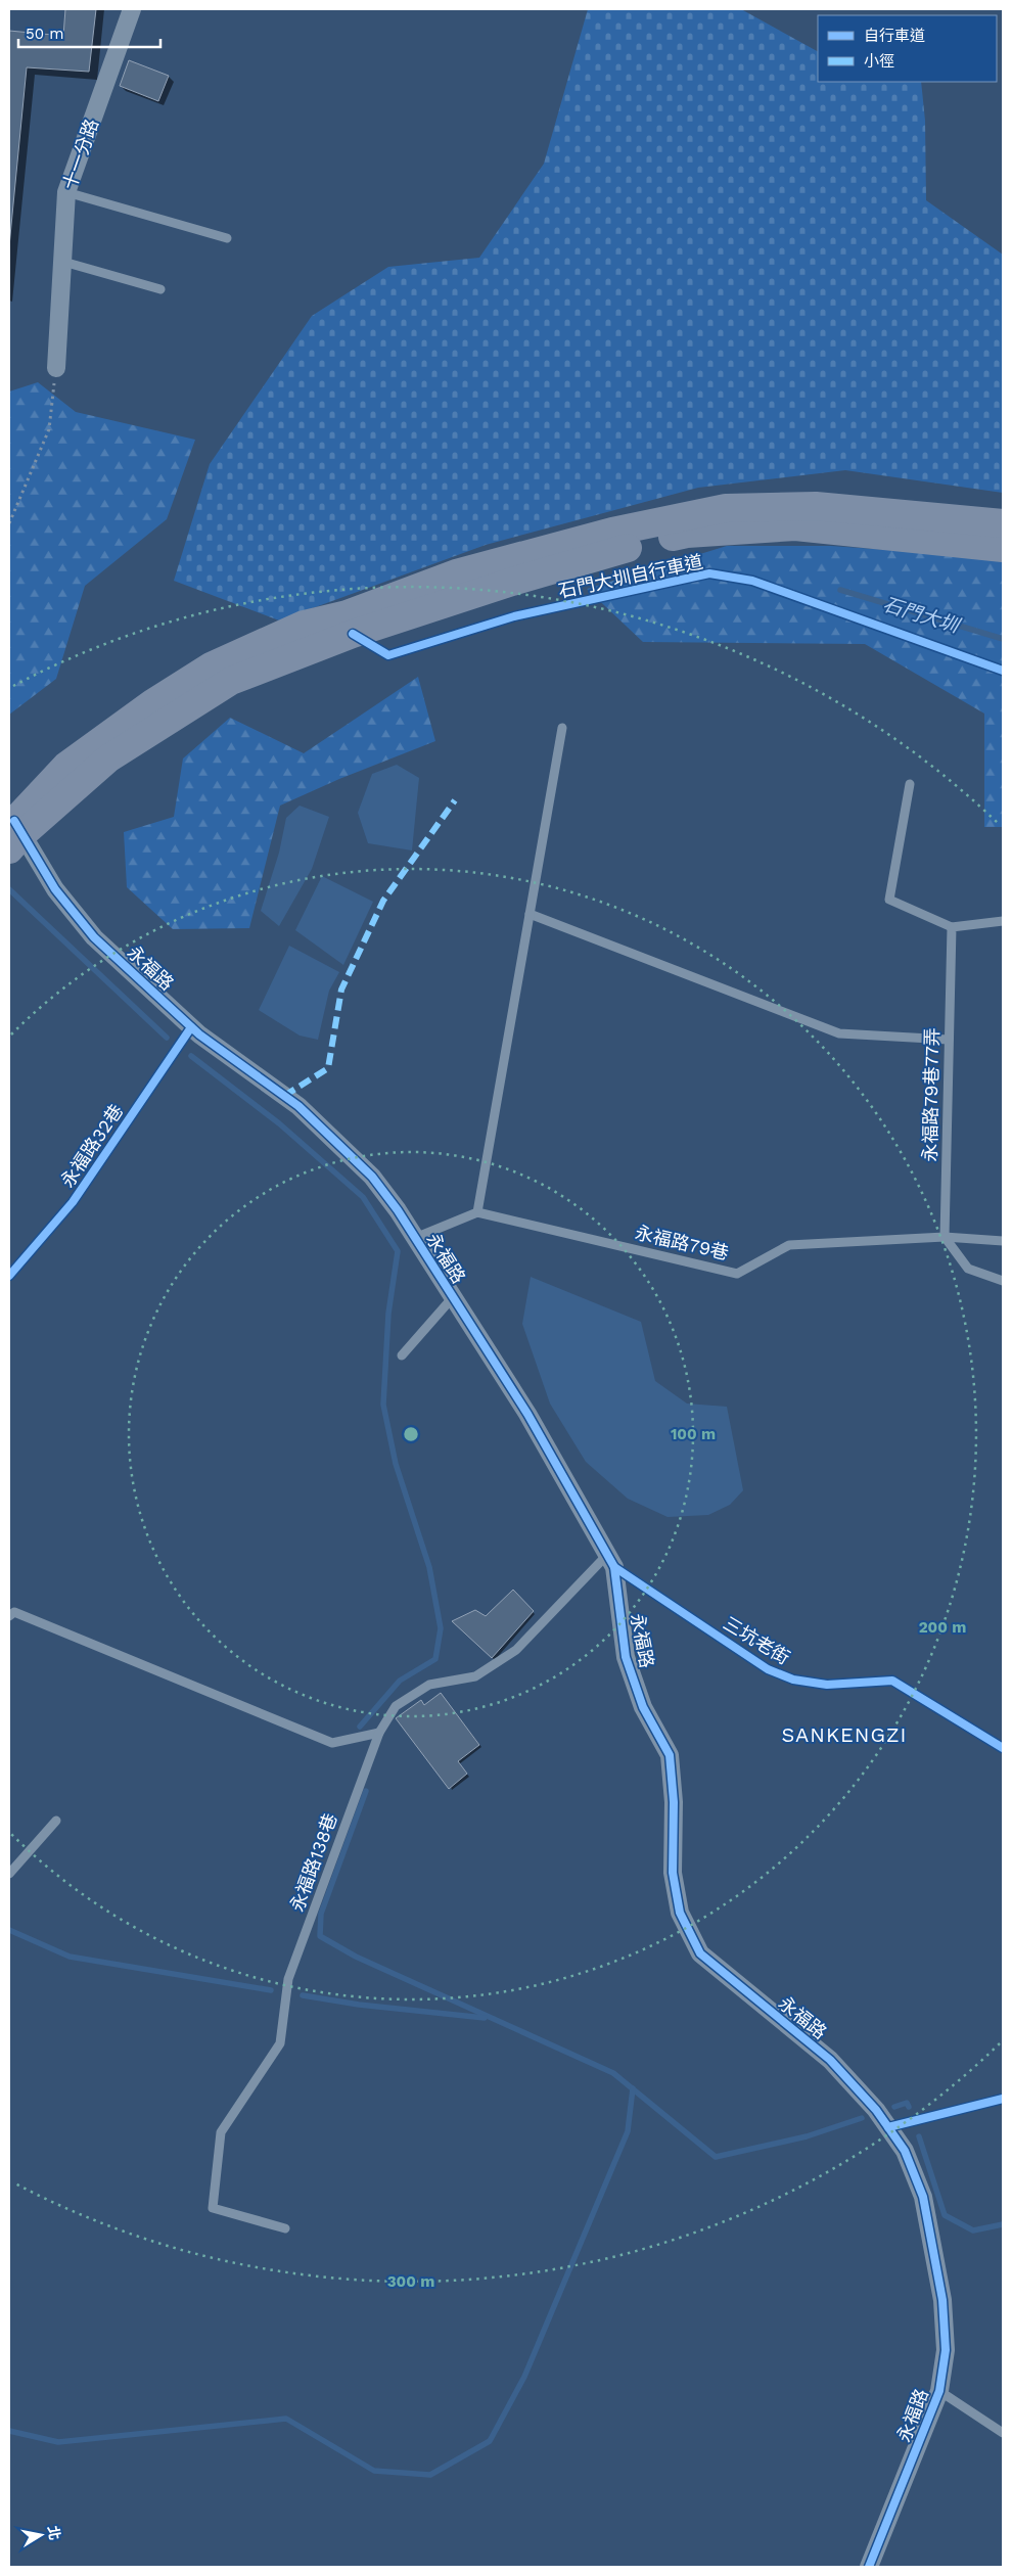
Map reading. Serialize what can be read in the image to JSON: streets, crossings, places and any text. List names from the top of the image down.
{
  "streets": {
    "street": ["十一分路", "永福路"],
    "lane": [
      "永福路79巷77弄",
      "永福路32巷",
      "永福路79巷",
      "三坑老街",
      "永福路138巷"
    ],
    "cycle path": ["石門大圳自行車道"]
  },
  "crossings": [
    ["永福路", "永福路32巷"],
    ["永福路", "三坑老街"],
    ["永福路", "永福路138巷"],
    ["永福路79巷77弄", "永福路79巷"],
    ["三坑老街", "永福路138巷"]
  ],
  "districts": ["SANKENGZI"],
  "water": ["石門大圳"],
  "legend": ["自行車道", "小徑"],
  "scale_bar": "50 m",
  "north": "right",
  "rings": ["100 m", "200 m", "300 m"]
}
